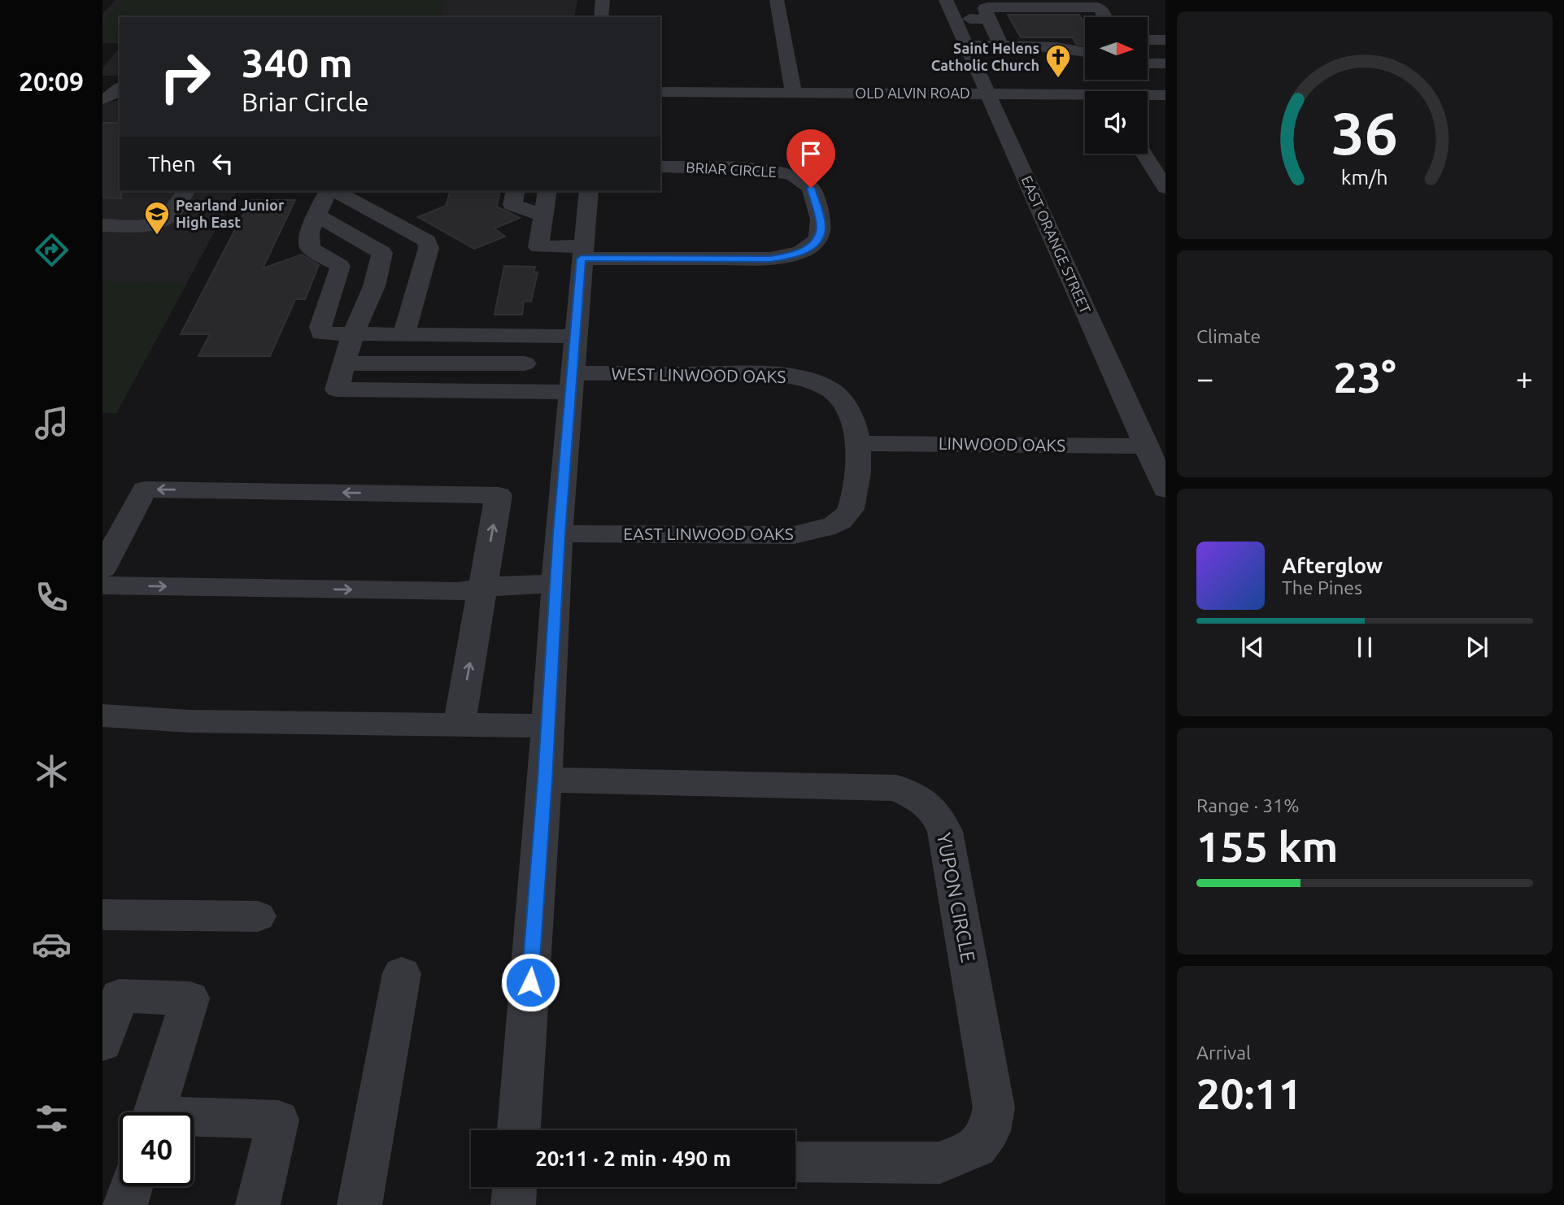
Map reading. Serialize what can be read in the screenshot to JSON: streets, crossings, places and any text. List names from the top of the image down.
{
  "streets": {
    "street": [
      "OLD ALVIN ROAD",
      "BRIAR CIRCLE",
      "EAST ORANGE STREET",
      "WEST LINWOOD OAKS",
      "LINWOOD OAKS",
      "EAST LINWOOD OAKS",
      "YUPON CIRCLE"
    ]
  },
  "crossings": [
    ["OLD ALVIN ROAD", "EAST ORANGE STREET"],
    ["EAST ORANGE STREET", "LINWOOD OAKS"],
    ["WEST LINWOOD OAKS", "LINWOOD OAKS"],
    ["WEST LINWOOD OAKS", "EAST LINWOOD OAKS"],
    ["LINWOOD OAKS", "EAST LINWOOD OAKS"]
  ],
  "places": {
    "church": ["Saint Helens Catholic Church"],
    "school or university": ["Pearland Junior High East"]
  },
  "north": "right",
  "page": {
    "tabs": "20:09",
    "turn": ["340 m", "Briar Circle"],
    "then": "Then",
    "tile": [
      "Climate",
      ["Range · 31%", "155 km"],
      ["Arrival", "20:11"]
    ],
    "heat": ["−", "23°", "+"],
    "song": ["Afterglow", "The Pines"],
    "limit": "40",
    "trip": "20:11 · 2 min · 490 m",
    "gauge": ["36", "km/h"]
  }
}
